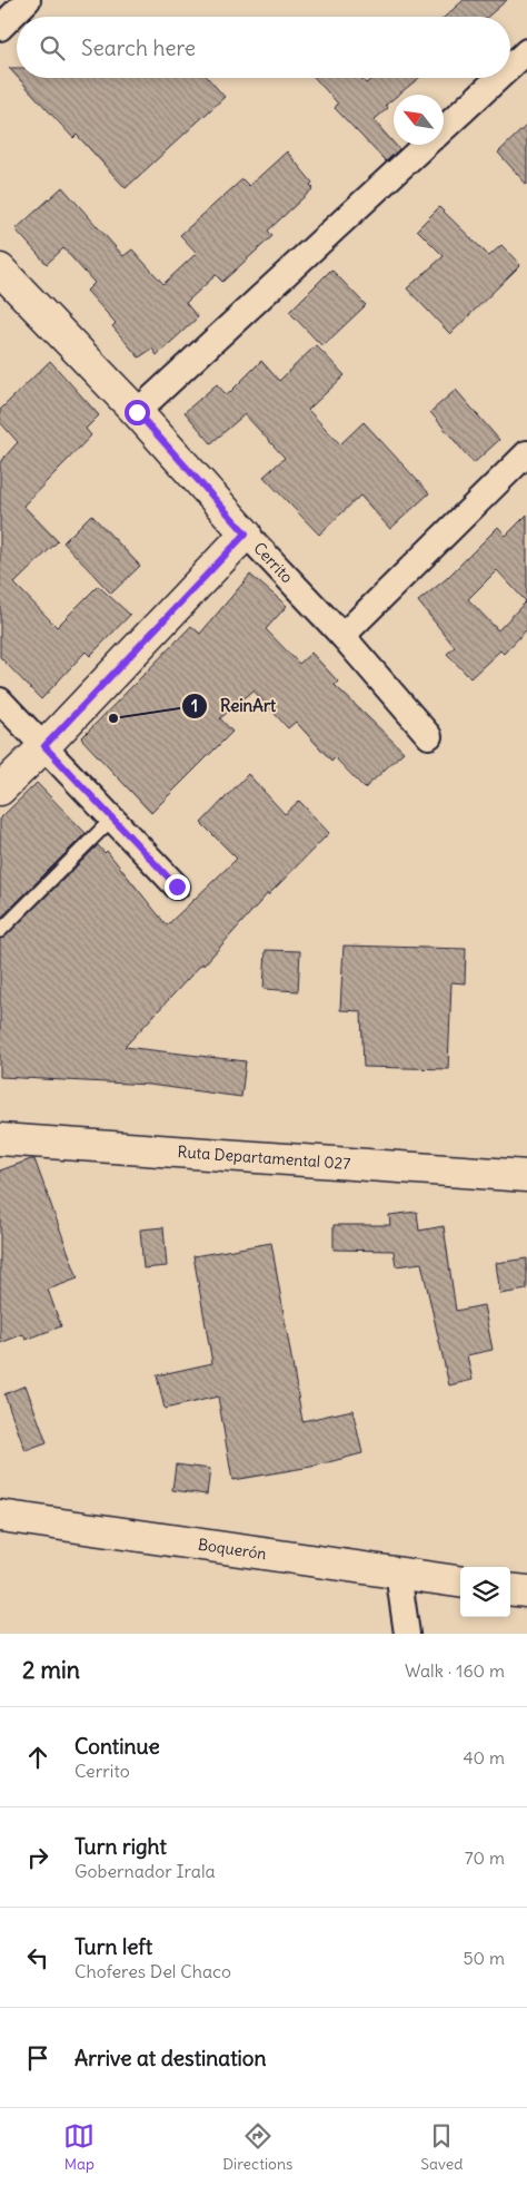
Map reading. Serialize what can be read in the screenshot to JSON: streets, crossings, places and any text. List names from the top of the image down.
{
  "streets": {
    "street": ["Cerrito", "Ruta Departamental 027", "Boquerón"]
  },
  "places": ["ReinArt"],
  "north": "top left",
  "page": {
    "search": "Search here",
    "heading": ["2 min", "Walk · 160 m"],
    "list": [
      ["Continue", "Cerrito", "40 m"],
      ["Turn right", "Gobernador Irala", "70 m"],
      ["Turn left", "Choferes Del Chaco", "50 m"],
      "Arrive at destination"
    ],
    "nav": ["Map", "Directions", "Saved"]
  }
}
